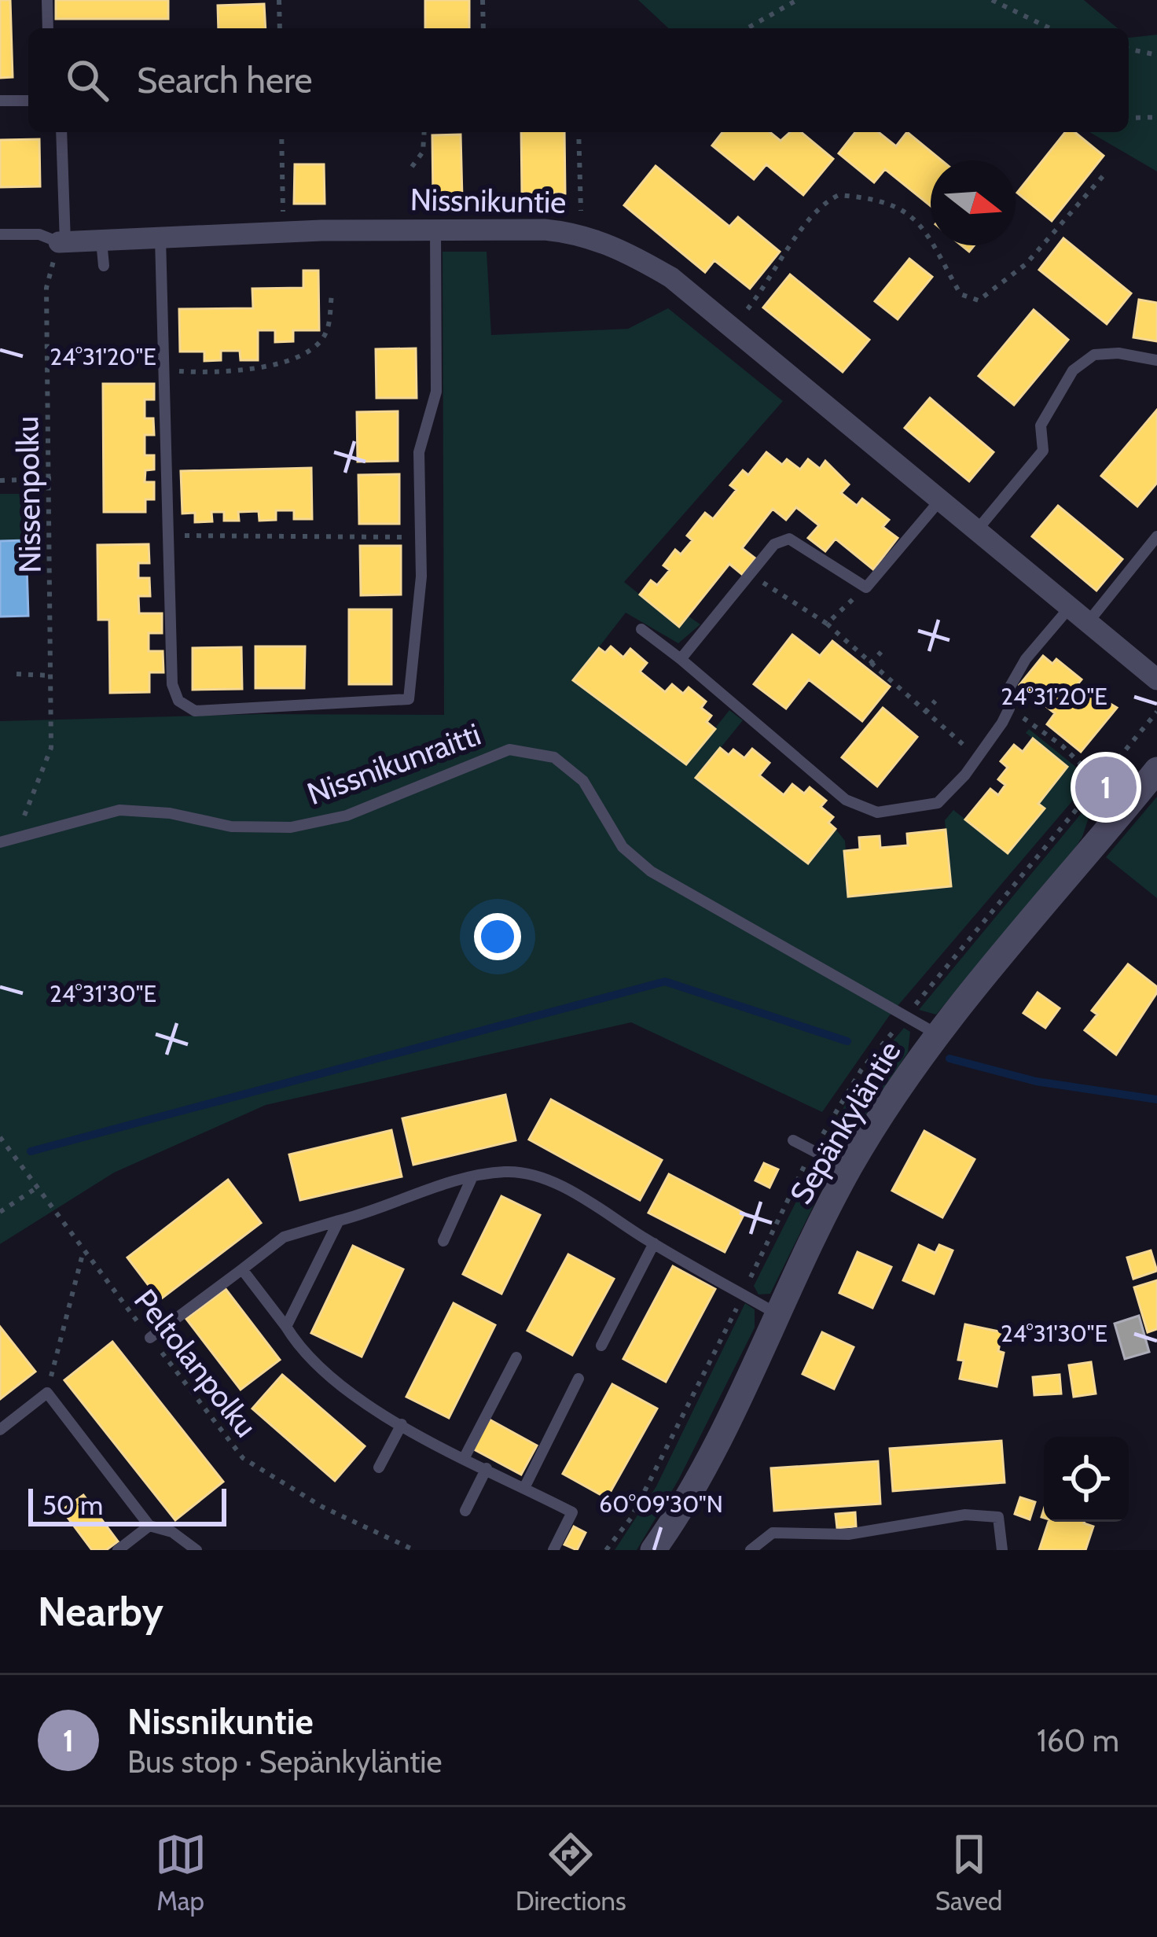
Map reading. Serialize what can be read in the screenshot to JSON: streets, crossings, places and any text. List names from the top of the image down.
{
  "streets": {
    "street": ["Nissnikuntie", "Sepänkyläntie"],
    "lane": ["Nissnikunraitti"],
    "path": ["Nissenpolku", "Peltolanpolku"]
  },
  "crossings": [
    ["Nissnikuntie", "Nissenpolku"],
    ["Nissenpolku", "Nissnikunraitti"],
    ["Nissnikunraitti", "Sepänkyläntie"]
  ],
  "scale_bar": "50 m",
  "north": "right",
  "page": {
    "search": "Search here",
    "pins": "1",
    "scale": "50 m",
    "heading": "Nearby",
    "list": [
      {
        "mark": "1",
        "name": "Nissnikuntie",
        "note": "Bus stop · Sepänkyläntie",
        "value": "160 m"
      }
    ],
    "nav": ["Map", "Directions", "Saved"]
  },
  "coordinates": ["24°31'20\"E", "24°31'30\"E", "60°09'30\"N"]
}
